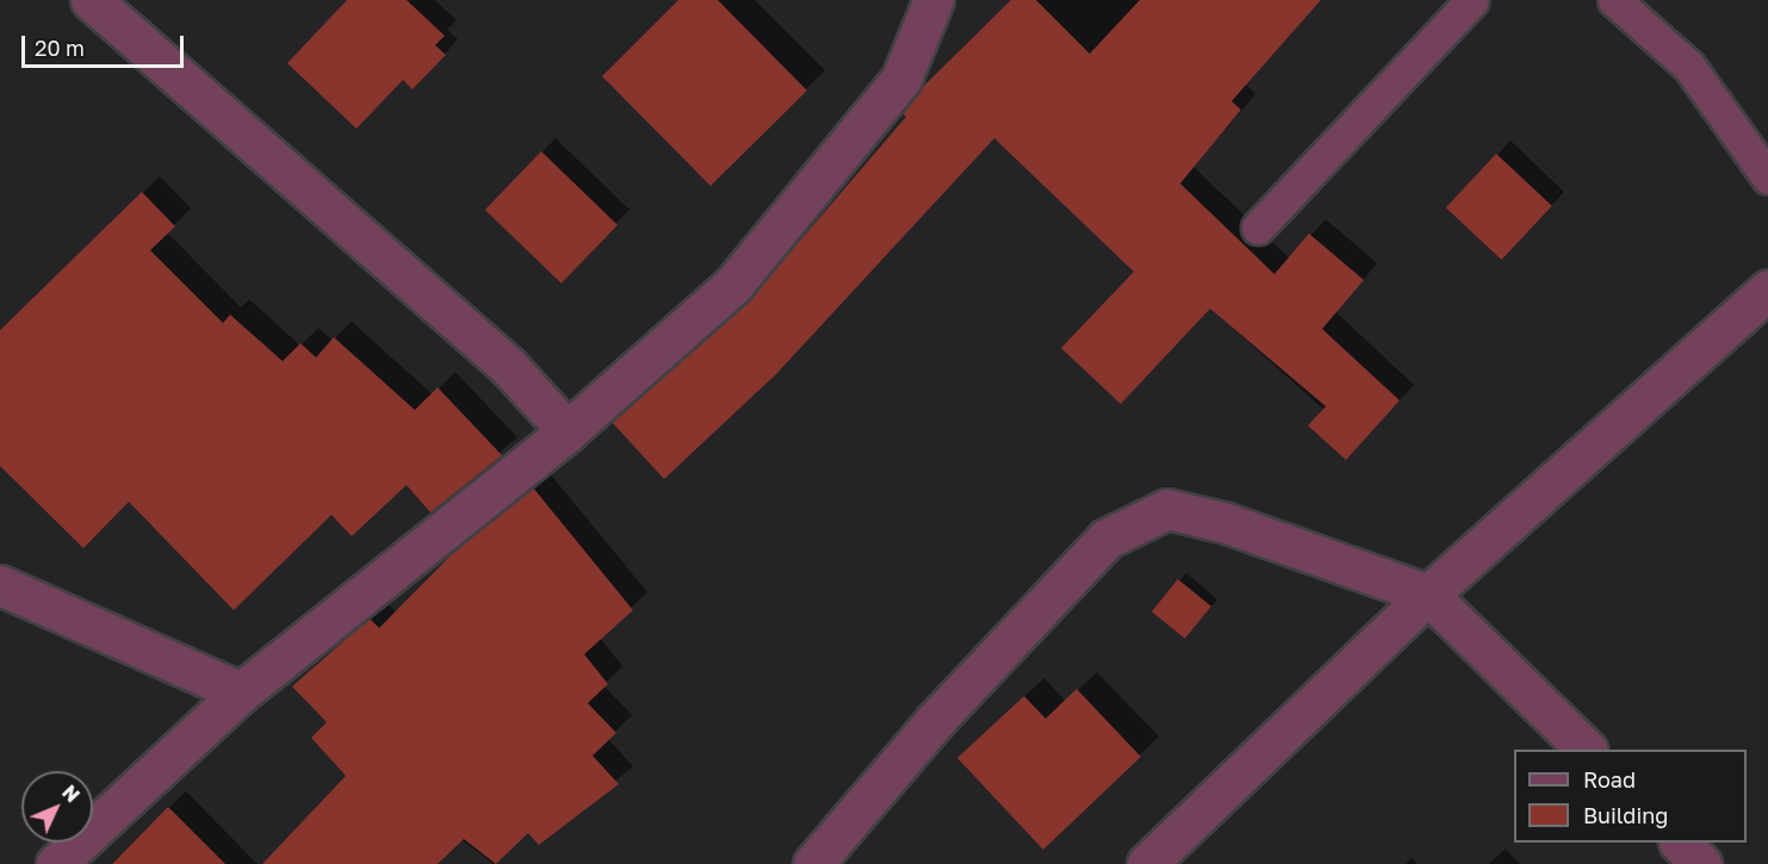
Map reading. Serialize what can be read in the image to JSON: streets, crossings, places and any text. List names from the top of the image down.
{
  "legend": ["Road", "Building"],
  "scale_bar": "20 m",
  "north": "top right"
}
